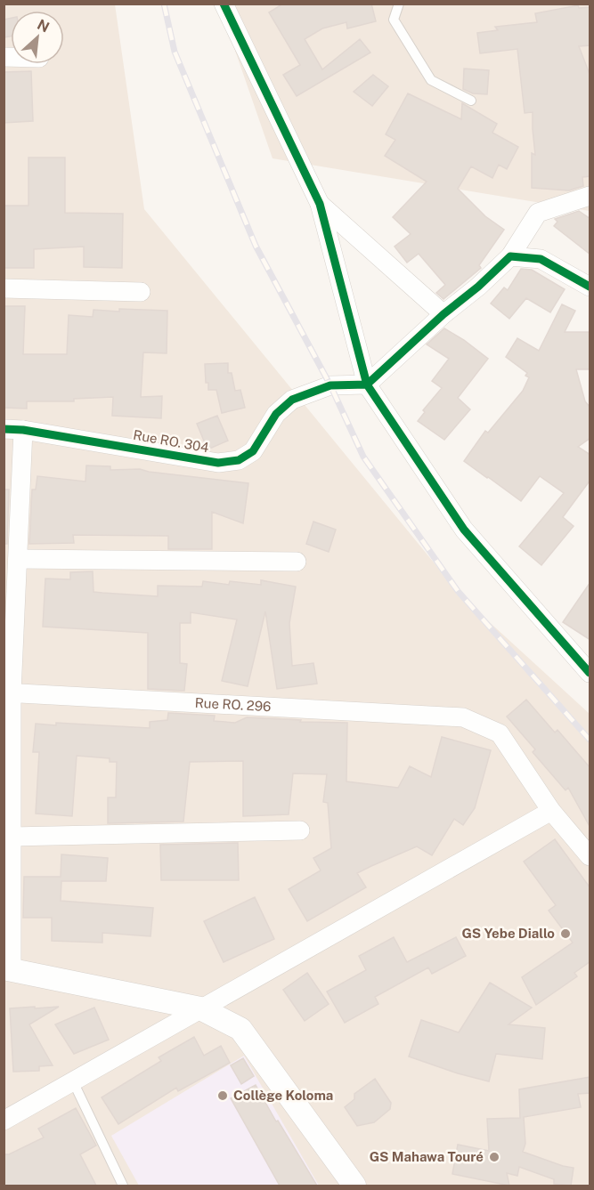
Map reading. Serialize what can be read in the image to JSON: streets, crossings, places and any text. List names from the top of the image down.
{
  "streets": {
    "street": ["Rue RO. 304", "Rue RO. 296"]
  },
  "places": ["GS Yebe Diallo", "Collège Koloma", "GS Mahawa Touré"],
  "north": "top right"
}
